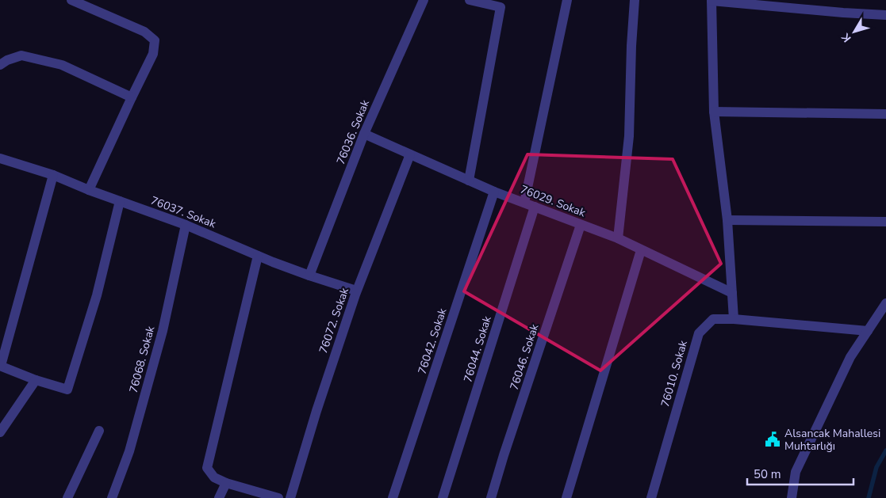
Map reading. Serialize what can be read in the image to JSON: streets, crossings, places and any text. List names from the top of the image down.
{
  "streets": {
    "street": [
      "76036. Sokak",
      "76029. Sokak",
      "76037. Sokak",
      "76072. Sokak",
      "76042. Sokak",
      "76044. Sokak",
      "76046. Sokak",
      "76068. Sokak",
      "76010. Sokak"
    ]
  },
  "crossings": [
    ["76036. Sokak", "76029. Sokak"],
    ["76036. Sokak", "76037. Sokak"],
    ["76029. Sokak", "76072. Sokak"],
    ["76029. Sokak", "76042. Sokak"],
    ["76029. Sokak", "76044. Sokak"],
    ["76029. Sokak", "76046. Sokak"],
    ["76037. Sokak", "76072. Sokak"],
    ["76037. Sokak", "76068. Sokak"]
  ],
  "places": {
    "public building": ["Alsancak Mahallesi Muhtarlığı"]
  },
  "scale_bar": "50 m",
  "north": "bottom left"
}
